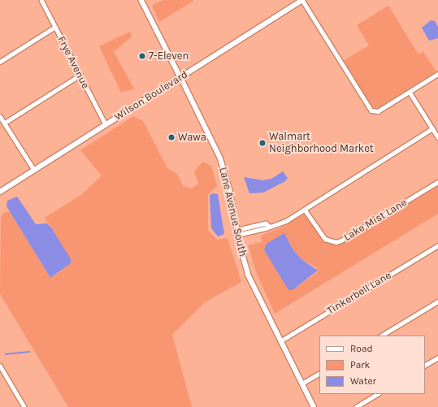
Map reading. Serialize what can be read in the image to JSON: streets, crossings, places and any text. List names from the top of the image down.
{
  "streets": {
    "main road": ["Wilson Boulevard", "Lane Avenue South"],
    "street": ["Frye Avenue", "Lake Mist Lane", "Tinkerbell Lane"]
  },
  "crossings": [
    ["Frye Avenue", "Wilson Boulevard"],
    ["Wilson Boulevard", "Lane Avenue South"],
    ["Lane Avenue South", "Tinkerbell Lane"]
  ],
  "places": ["7-Eleven", "Wawa", "Walmart Neighborhood Market"],
  "legend": ["Road", "Park", "Water"]
}
